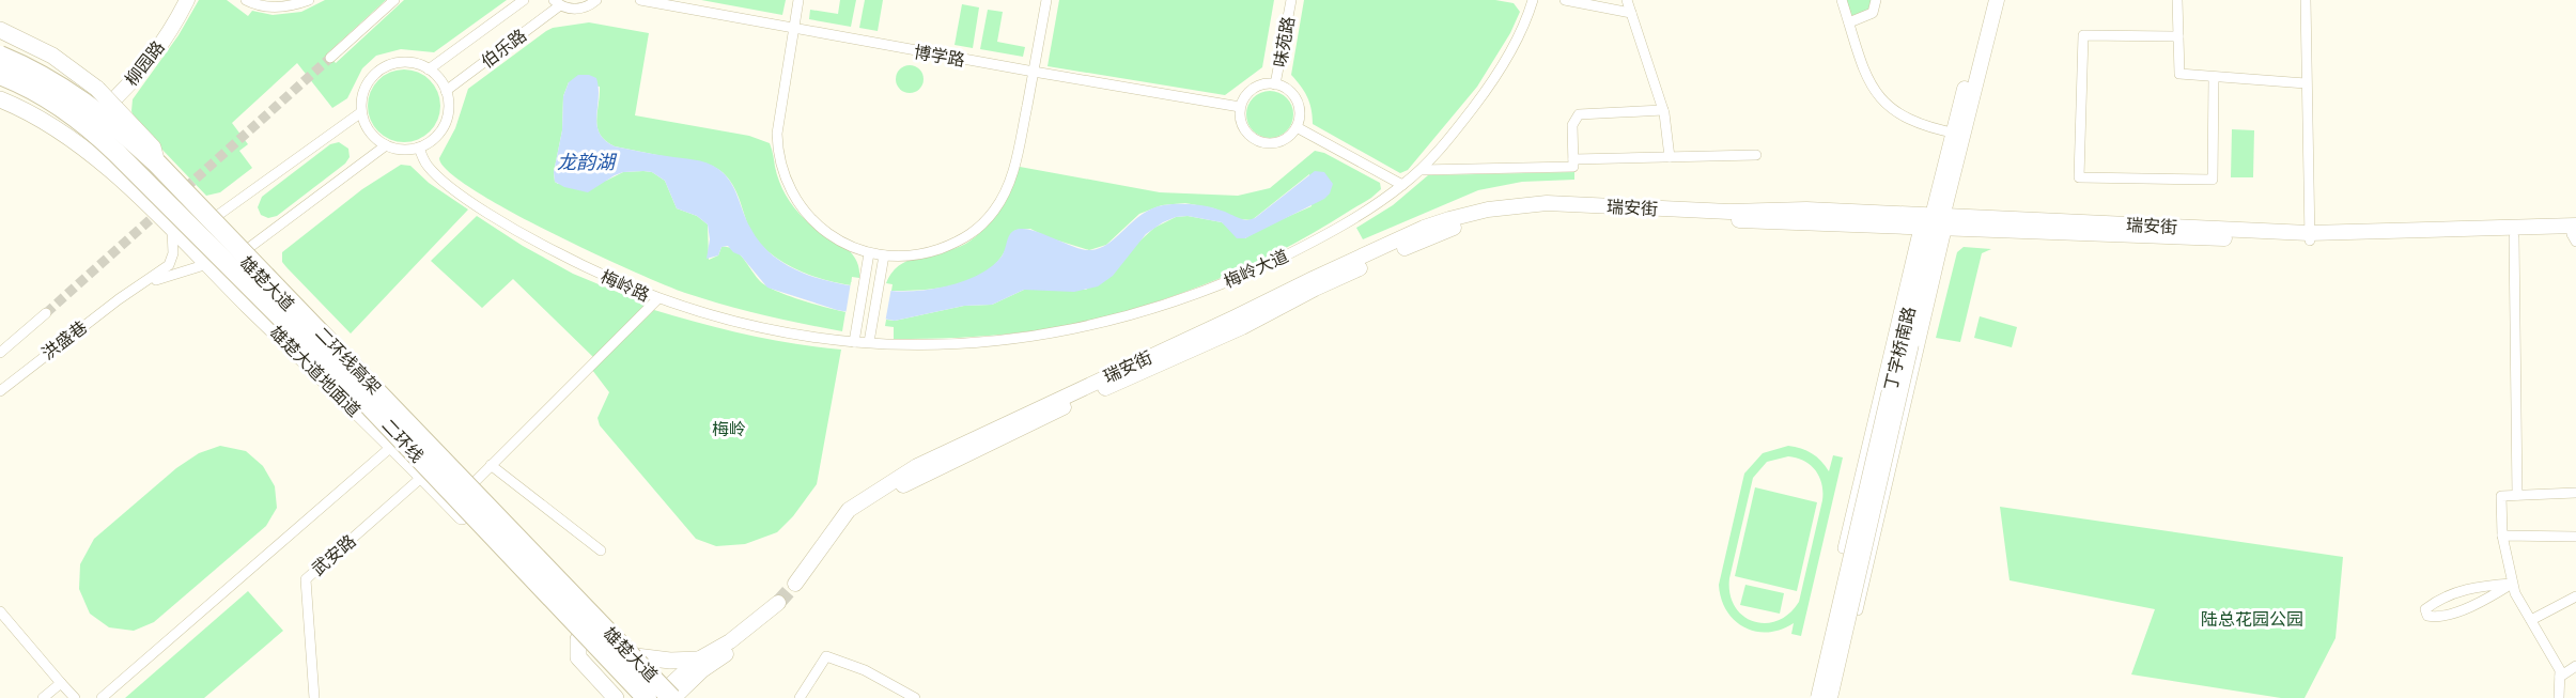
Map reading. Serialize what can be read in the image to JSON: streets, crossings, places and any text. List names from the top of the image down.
{
  "streets": {
    "highway": ["二环线高架", "二环线"],
    "main road": [
      "柳园路",
      "瑞安街",
      "雄楚大道",
      "丁字桥南路",
      "雄楚大道地面道"
    ],
    "street": [
      "味苑路",
      "伯乐路",
      "博学路",
      "梅岭大道",
      "梅岭路",
      "洪盛巷",
      "武安路"
    ]
  },
  "crossings": [
    ["味苑路", "博学路"],
    ["伯乐路", "梅岭路"],
    ["柳园路", "雄楚大道"],
    ["瑞安街", "丁字桥南路"],
    ["梅岭大道", "梅岭路"],
    ["雄楚大道", "二环线高架"],
    ["雄楚大道", "二环线"],
    ["洪盛巷", "雄楚大道地面道"],
    ["二环线高架", "二环线"],
    ["雄楚大道地面道", "武安路"]
  ],
  "water": ["龙韵湖"],
  "parks": ["梅岭", "陆总花园公园"]
}
